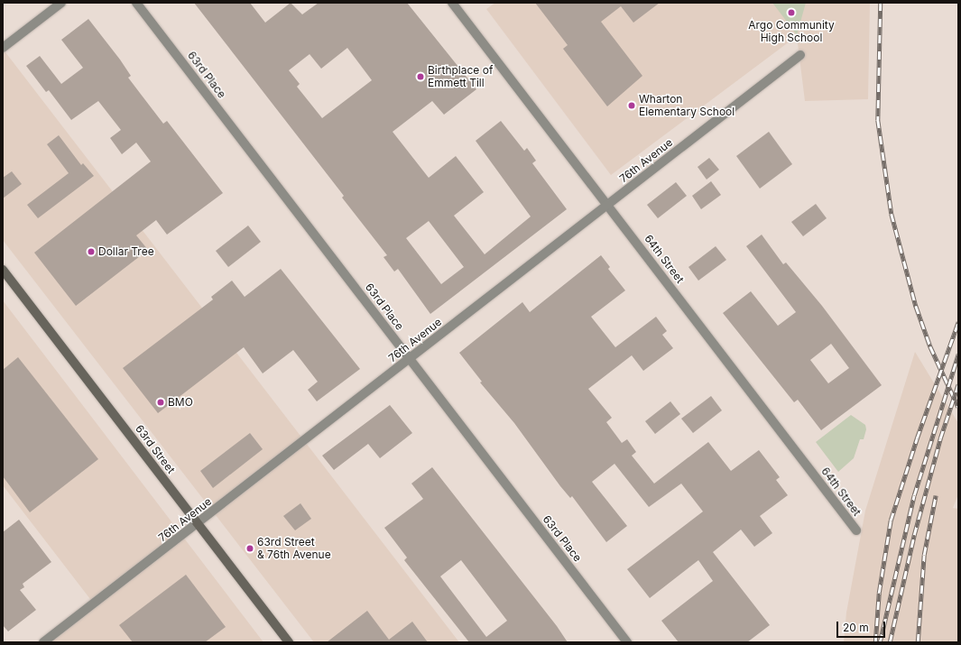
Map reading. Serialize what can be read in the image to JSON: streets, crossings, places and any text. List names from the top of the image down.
{
  "streets": {
    "main road": ["63rd Street"],
    "street": ["63rd Place", "76th Avenue", "64th Street"]
  },
  "crossings": [
    ["63rd Place", "76th Avenue"],
    ["76th Avenue", "64th Street"],
    ["76th Avenue", "63rd Street"]
  ],
  "places": [
    "Argo Community High School",
    "Birthplace of Emmett Till",
    "Wharton Elementary School",
    "Dollar Tree",
    "BMO",
    "63rd Street & 76th Avenue"
  ],
  "scale_bar": "20 m"
}
